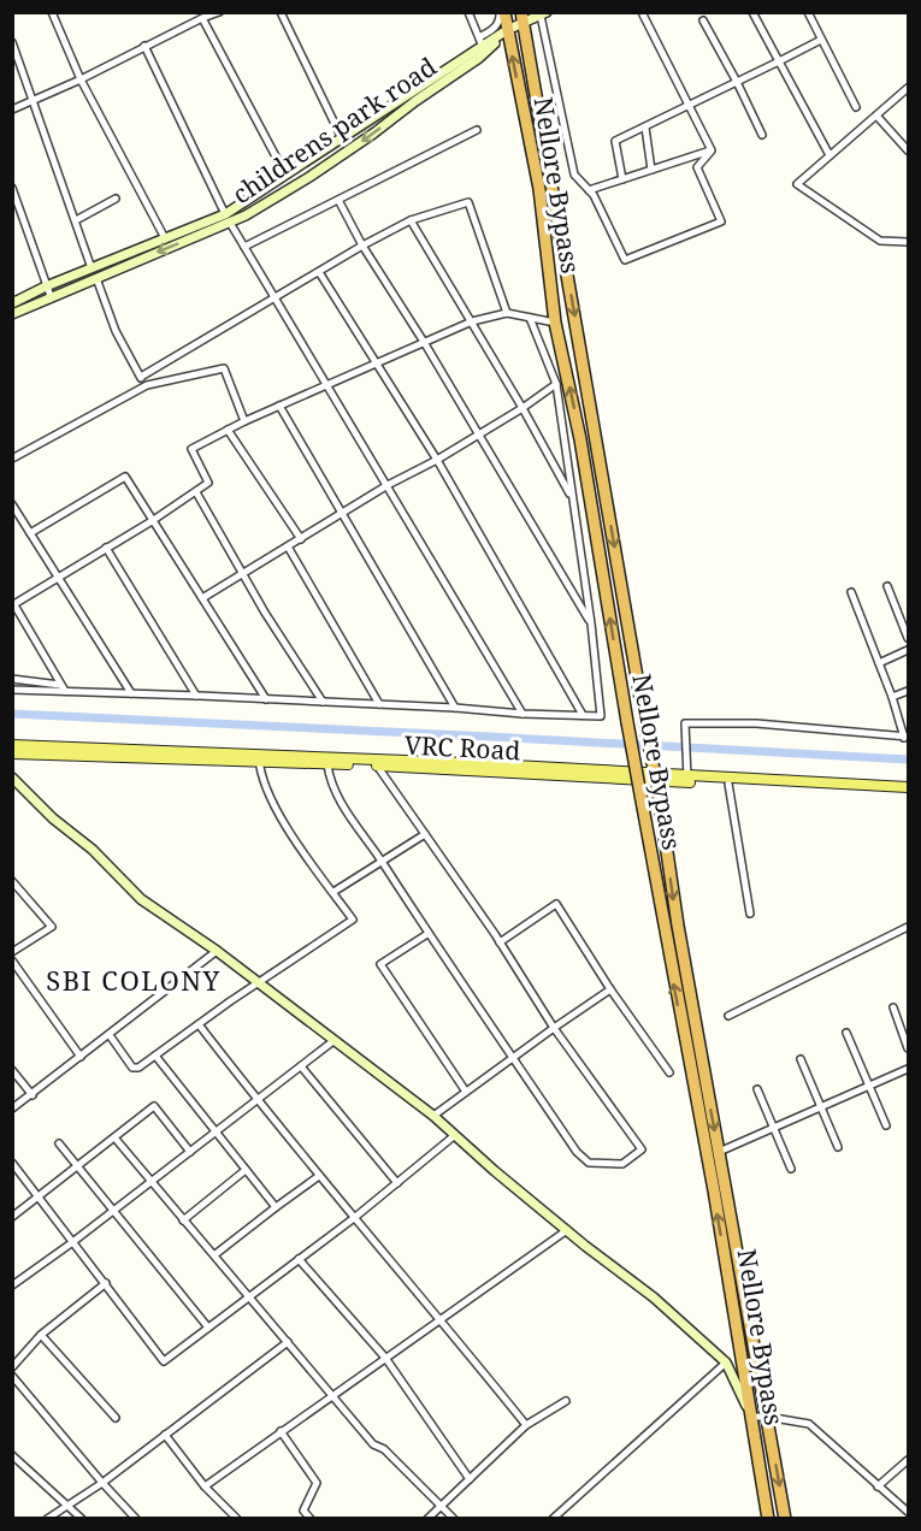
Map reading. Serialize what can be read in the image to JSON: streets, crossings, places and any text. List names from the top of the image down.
{
  "streets": {
    "highway": ["Nellore Bypass"],
    "main road": ["VRC Road"],
    "street": ["childrens park road"]
  },
  "crossings": [
    ["childrens park road", "Nellore Bypass"]
  ],
  "districts": ["SBI COLONY"]
}
